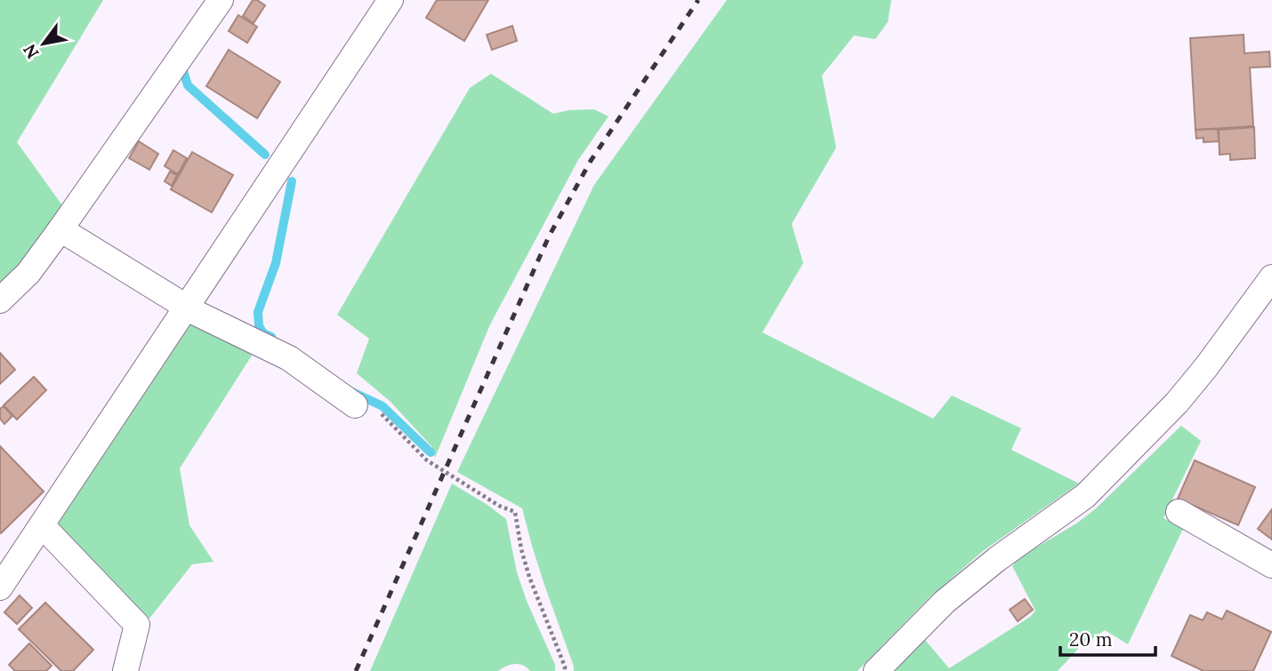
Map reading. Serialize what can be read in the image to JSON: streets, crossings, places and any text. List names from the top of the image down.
{
  "scale_bar": "20 m",
  "north": "bottom left"
}
